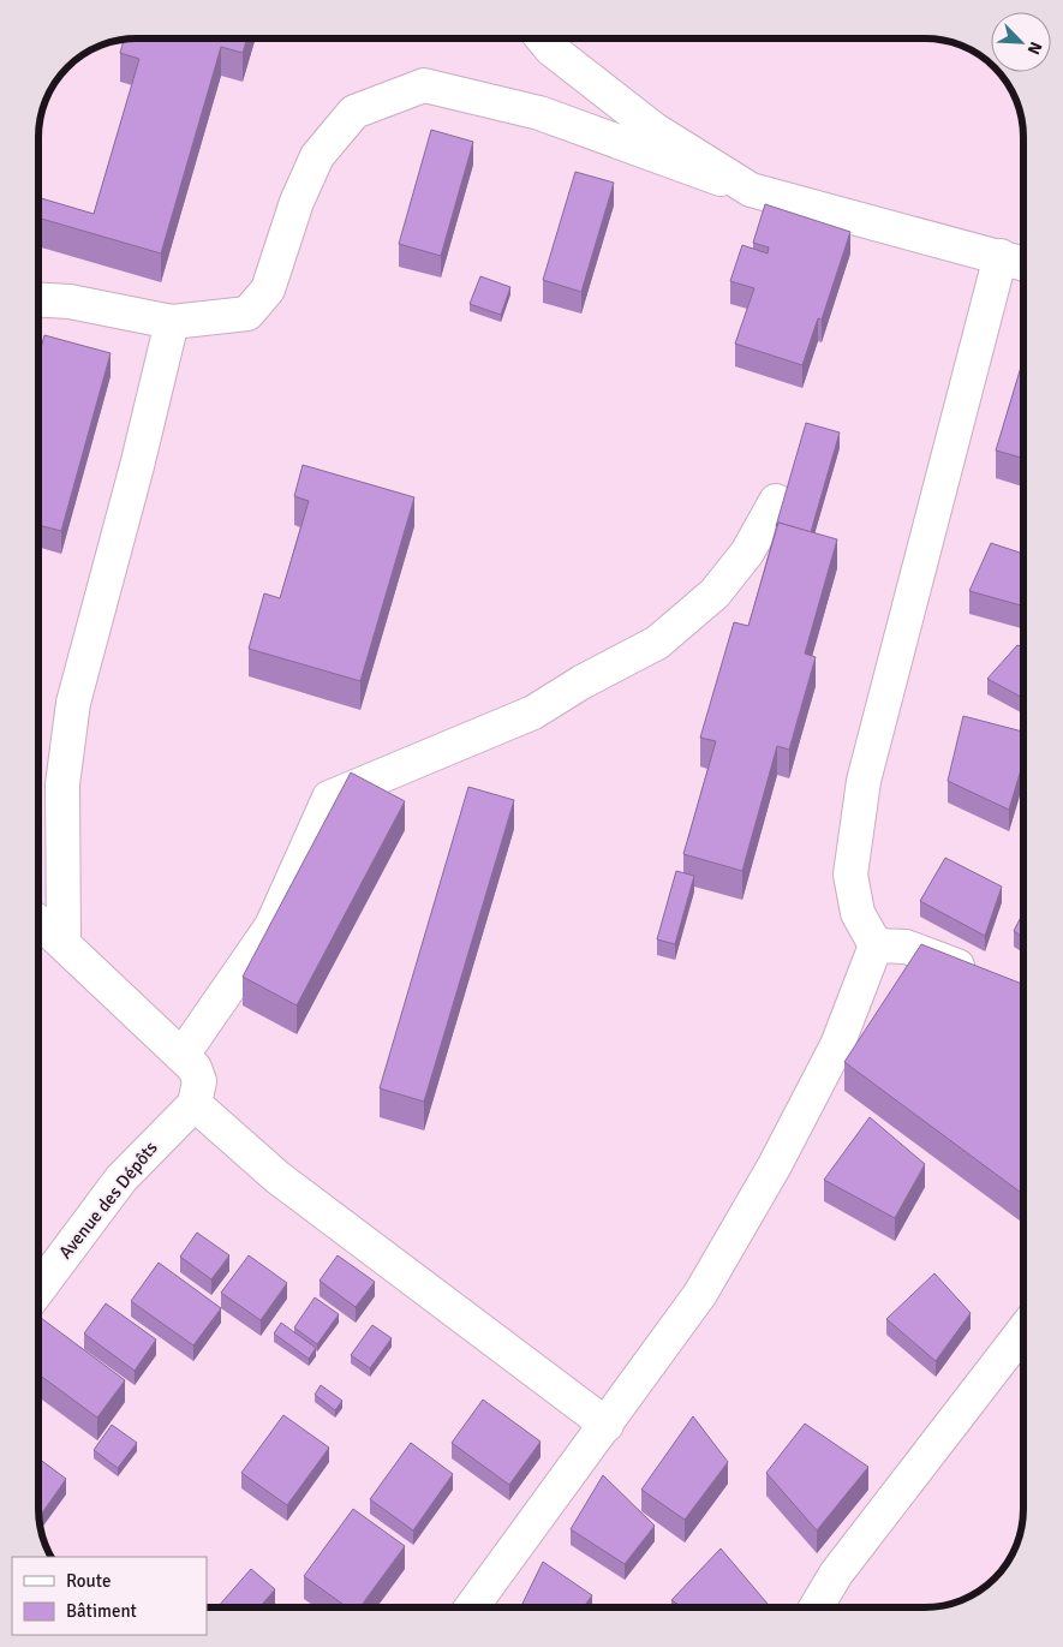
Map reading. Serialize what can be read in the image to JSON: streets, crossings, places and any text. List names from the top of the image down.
{
  "streets": {
    "street": ["Avenue des Dépôts"]
  },
  "legend": ["Route", "Bâtiment"],
  "north": "bottom right"
}
